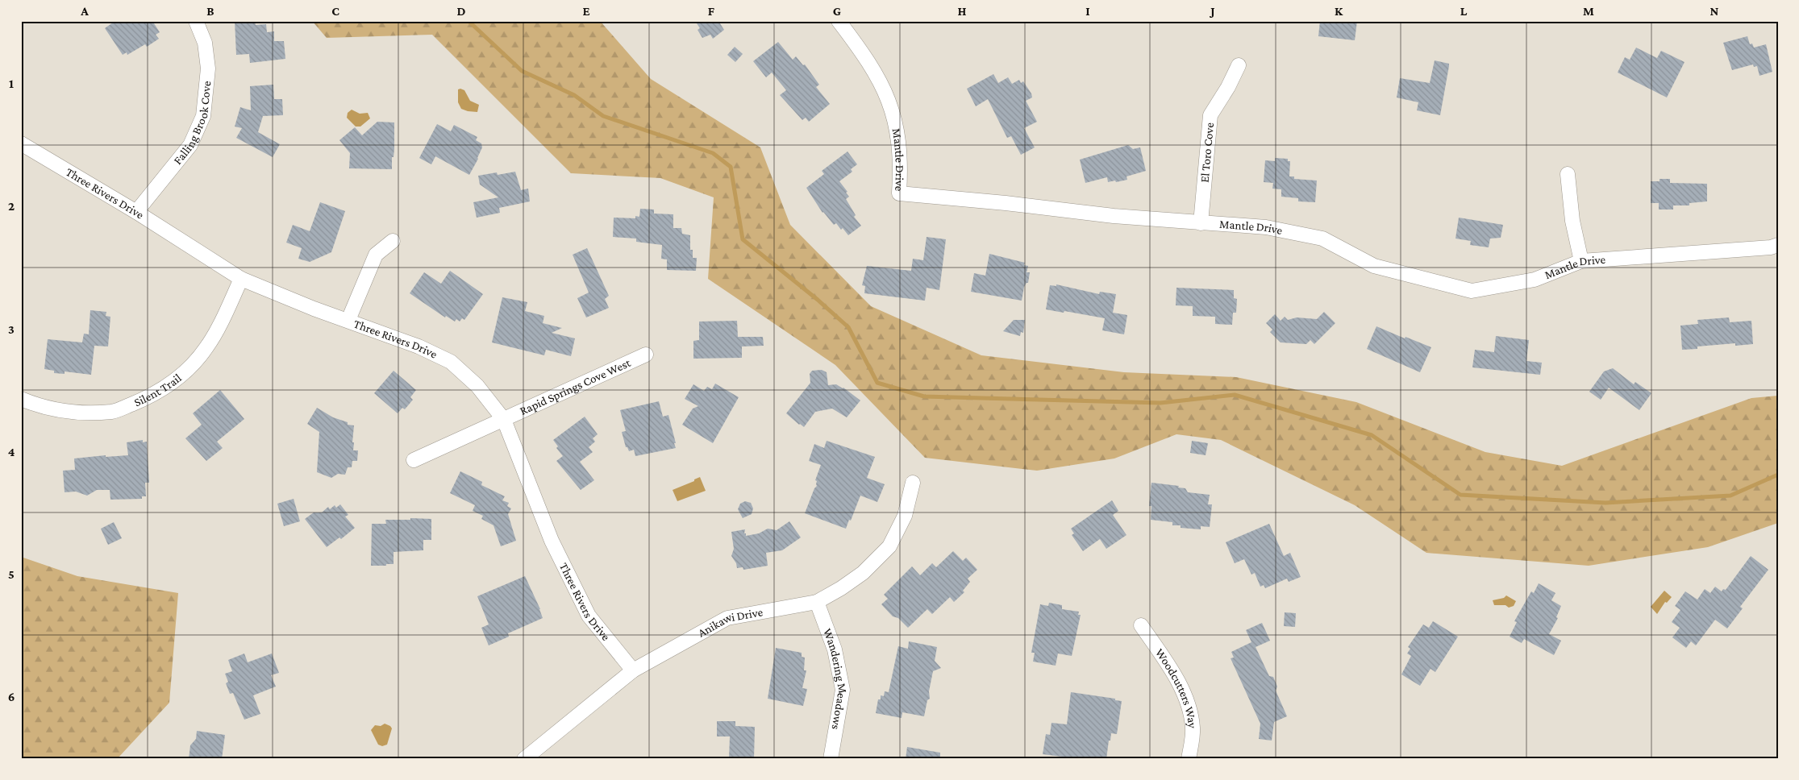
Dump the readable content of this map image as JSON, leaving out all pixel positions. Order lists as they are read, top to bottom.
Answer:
{
  "streets": {
    "street": [
      "Falling Brook Cove",
      "El Toro Cove",
      "Mantle Drive",
      "Three Rivers Drive",
      "Rapid Springs Cove West",
      "Silent Trail",
      "Anikawi Drive",
      "Wandering Meadows",
      "Woodcutters Way"
    ]
  },
  "crossings": [
    ["Falling Brook Cove", "Three Rivers Drive"],
    ["El Toro Cove", "Mantle Drive"],
    ["Three Rivers Drive", "Rapid Springs Cove West"],
    ["Three Rivers Drive", "Silent Trail"],
    ["Three Rivers Drive", "Anikawi Drive"],
    ["Anikawi Drive", "Wandering Meadows"]
  ],
  "grid": {
    "columns": [
      "A",
      "B",
      "C",
      "D",
      "E",
      "F",
      "G",
      "H",
      "I",
      "J",
      "K",
      "L",
      "M",
      "N"
    ],
    "rows": [
      "1",
      "2",
      "3",
      "4",
      "5",
      "6"
    ]
  }
}
